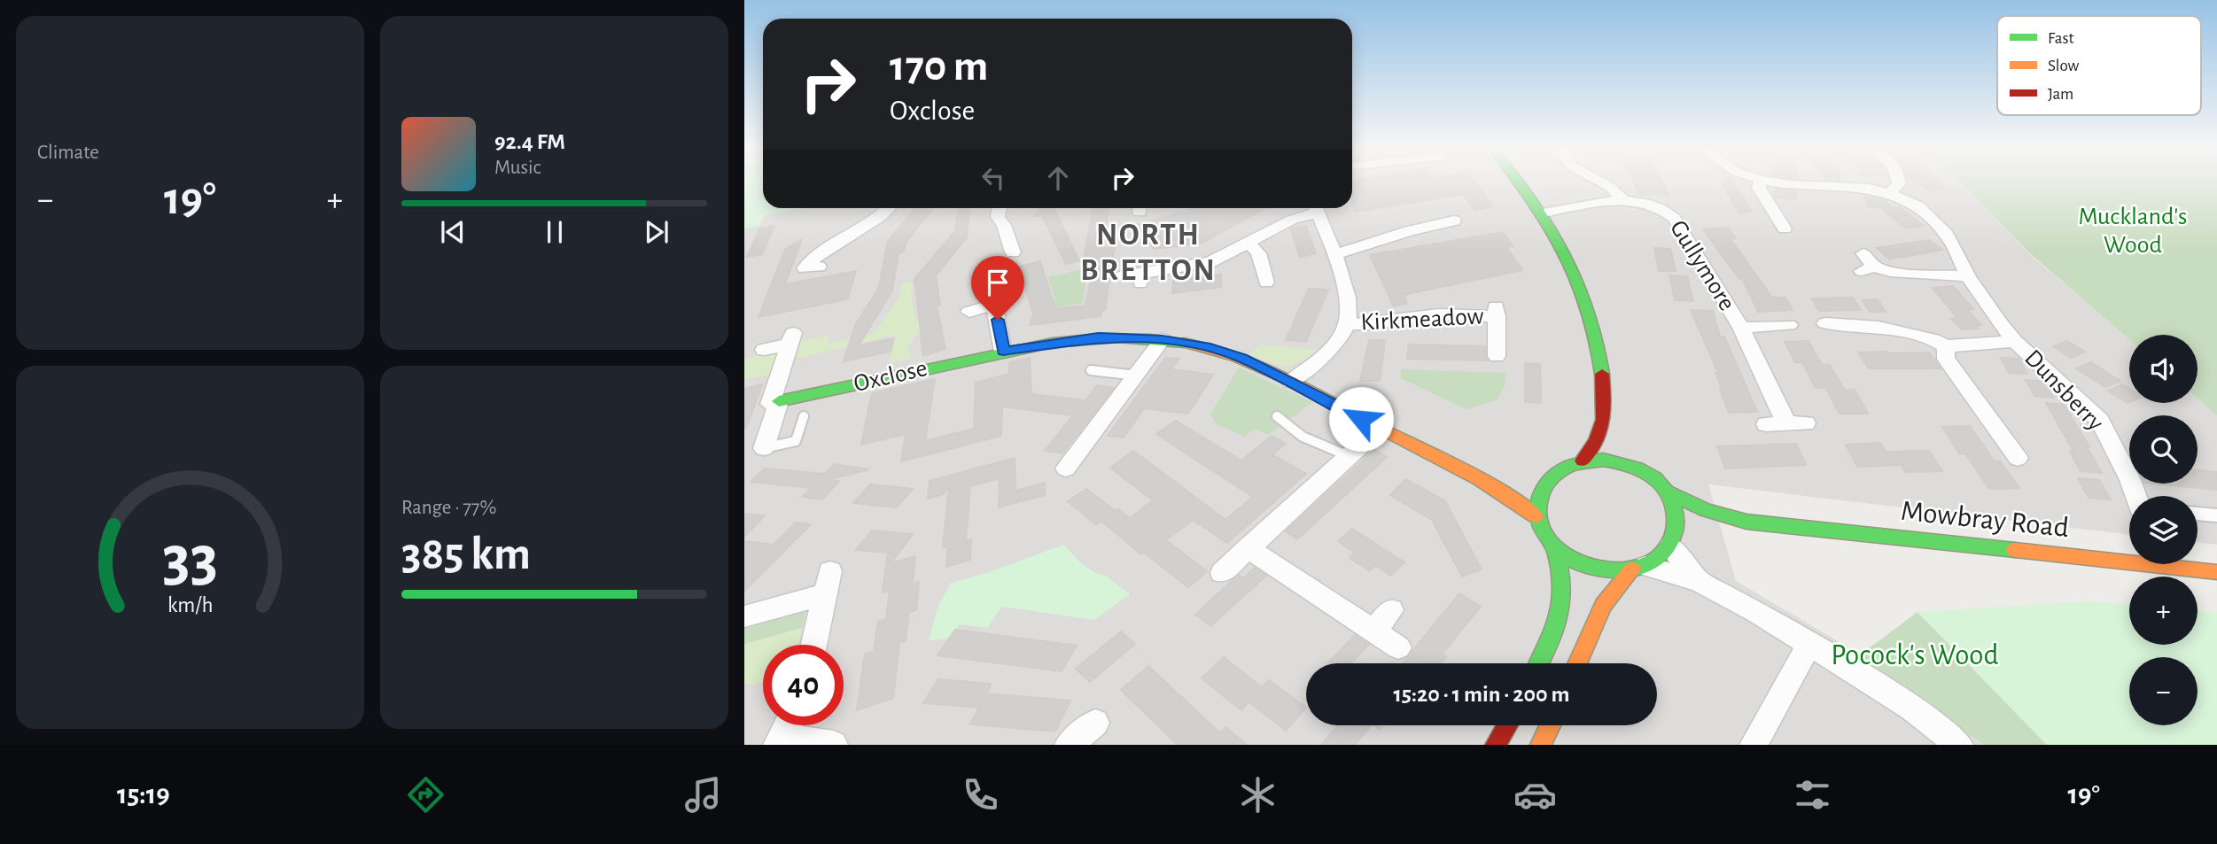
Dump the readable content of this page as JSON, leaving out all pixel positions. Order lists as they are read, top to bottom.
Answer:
{
  "streets": {
    "street": [
      "Gullymore",
      "Kirkmeadow",
      "Oxclose",
      "Dunsberry",
      "Mowbray Road"
    ]
  },
  "crossings": [
    ["Kirkmeadow", "Oxclose"],
    ["Oxclose", "Mowbray Road"]
  ],
  "districts": ["NORTH BRETTON"],
  "parks": ["Muckland's Wood", "Pocock's Wood"],
  "legend": ["Fast", "Slow", "Jam"],
  "page": {
    "tile": [
      "Climate",
      ["Range · 77%", "385 km"]
    ],
    "turn": ["170 m", "Oxclose"],
    "song": ["92.4 FM", "Music"],
    "heat": ["−", "19°", "+"],
    "map_buttons": ["+", "−"],
    "limit": "40",
    "trip": "15:20 · 1 min · 200 m",
    "tabs": ["15:19", "19°"],
    "gauge": ["33", "km/h"]
  }
}
